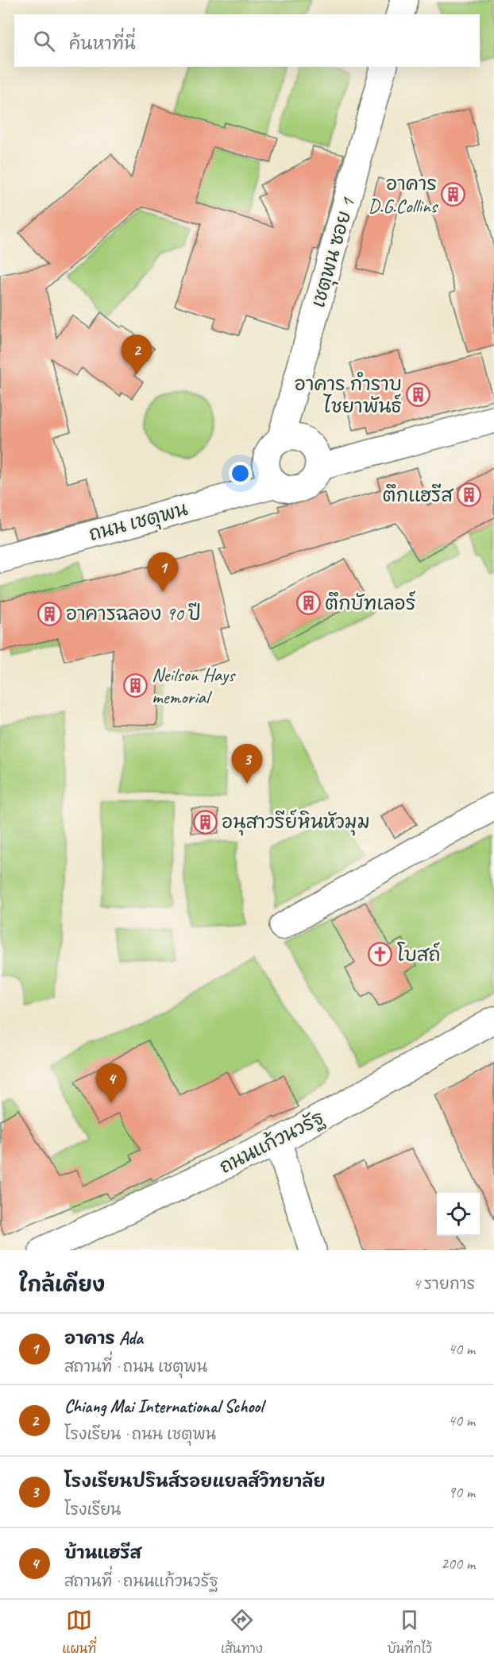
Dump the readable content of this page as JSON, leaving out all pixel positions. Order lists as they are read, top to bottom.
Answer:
{
  "streets": {
    "street": ["เชตุพน ซอย 1", "ถนน เชตุพน", "ถนนแก้วนวรัฐ"]
  },
  "crossings": [
    ["เชตุพน ซอย 1", "ถนน เชตุพน"]
  ],
  "places": {
    "building": [
      "อาคาร D.G.Collins",
      "อาคาร กำราบ ไชยาพันธ์",
      "ตึกแฮรีส",
      "ตึกบัทเลอร์",
      "อาคารฉลอง 90 ปี",
      "Neilson Hays memorial",
      "อนุสาวรีย์หินหัวมุม"
    ],
    "church": ["โบสถ์"]
  },
  "page": {
    "search": "ค้นหาที่นี่",
    "pins": [
      "2",
      "1",
      "3",
      "4"
    ],
    "heading": ["ใกล้เคียง", "4 รายการ"],
    "list": [
      {
        "mark": "1",
        "name": "อาคาร Ada",
        "note": "สถานที่ · ถนน เชตุพน",
        "value": "40 m"
      },
      {
        "mark": "2",
        "name": "Chiang Mai International School",
        "note": "โรงเรียน · ถนน เชตุพน",
        "value": "40 m"
      },
      {
        "mark": "3",
        "name": "โรงเรียนปรินส์รอยแยลส์วิทยาลัย",
        "note": "โรงเรียน",
        "value": "90 m"
      },
      {
        "mark": "4",
        "name": "บ้านแฮรีส",
        "note": "สถานที่ · ถนนแก้วนวรัฐ",
        "value": "200 m"
      }
    ],
    "nav": ["แผนที่", "เส้นทาง", "บันทึกไว้"]
  }
}
